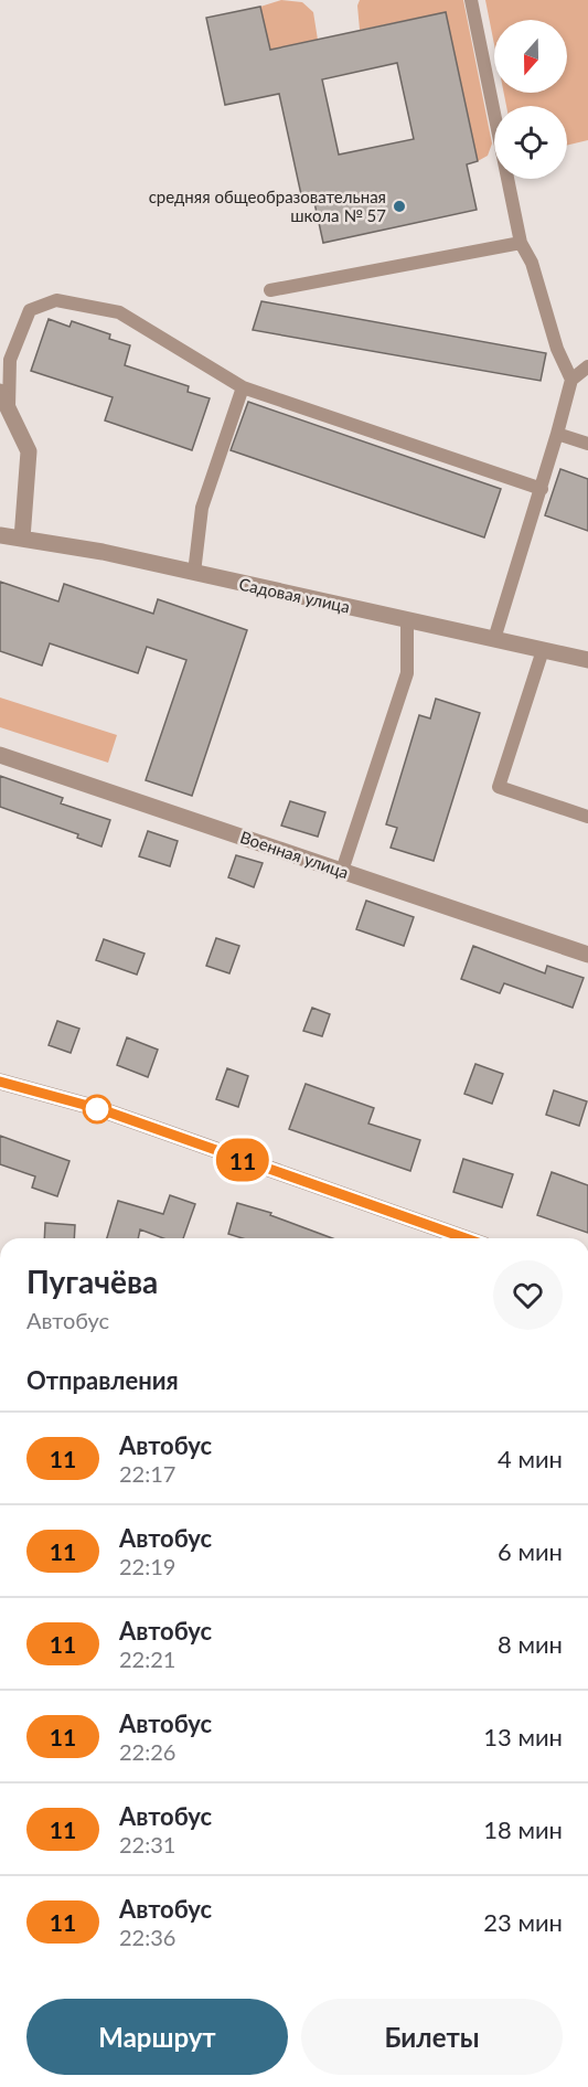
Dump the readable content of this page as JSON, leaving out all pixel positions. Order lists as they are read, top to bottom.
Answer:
{
  "streets": {
    "street": ["Садовая улица", "Военная улица"]
  },
  "places": ["средняя общеобразовательная школа № 57"],
  "lines": ["bus line 11"],
  "north": "bottom",
  "page": {
    "on_map": "11",
    "heading": [
      ["Пугачёва", "Автобус"],
      "Отправления"
    ],
    "list": [
      {
        "mark": "11",
        "name": "Автобус",
        "note": "22:17",
        "value": "4 мин"
      },
      {
        "mark": "11",
        "name": "Автобус",
        "note": "22:19",
        "value": "6 мин"
      },
      {
        "mark": "11",
        "name": "Автобус",
        "note": "22:21",
        "value": "8 мин"
      },
      {
        "mark": "11",
        "name": "Автобус",
        "note": "22:26",
        "value": "13 мин"
      },
      {
        "mark": "11",
        "name": "Автобус",
        "note": "22:31",
        "value": "18 мин"
      },
      {
        "mark": "11",
        "name": "Автобус",
        "note": "22:36",
        "value": "23 мин"
      }
    ],
    "buttons": ["Маршрут", "Билеты"]
  }
}
